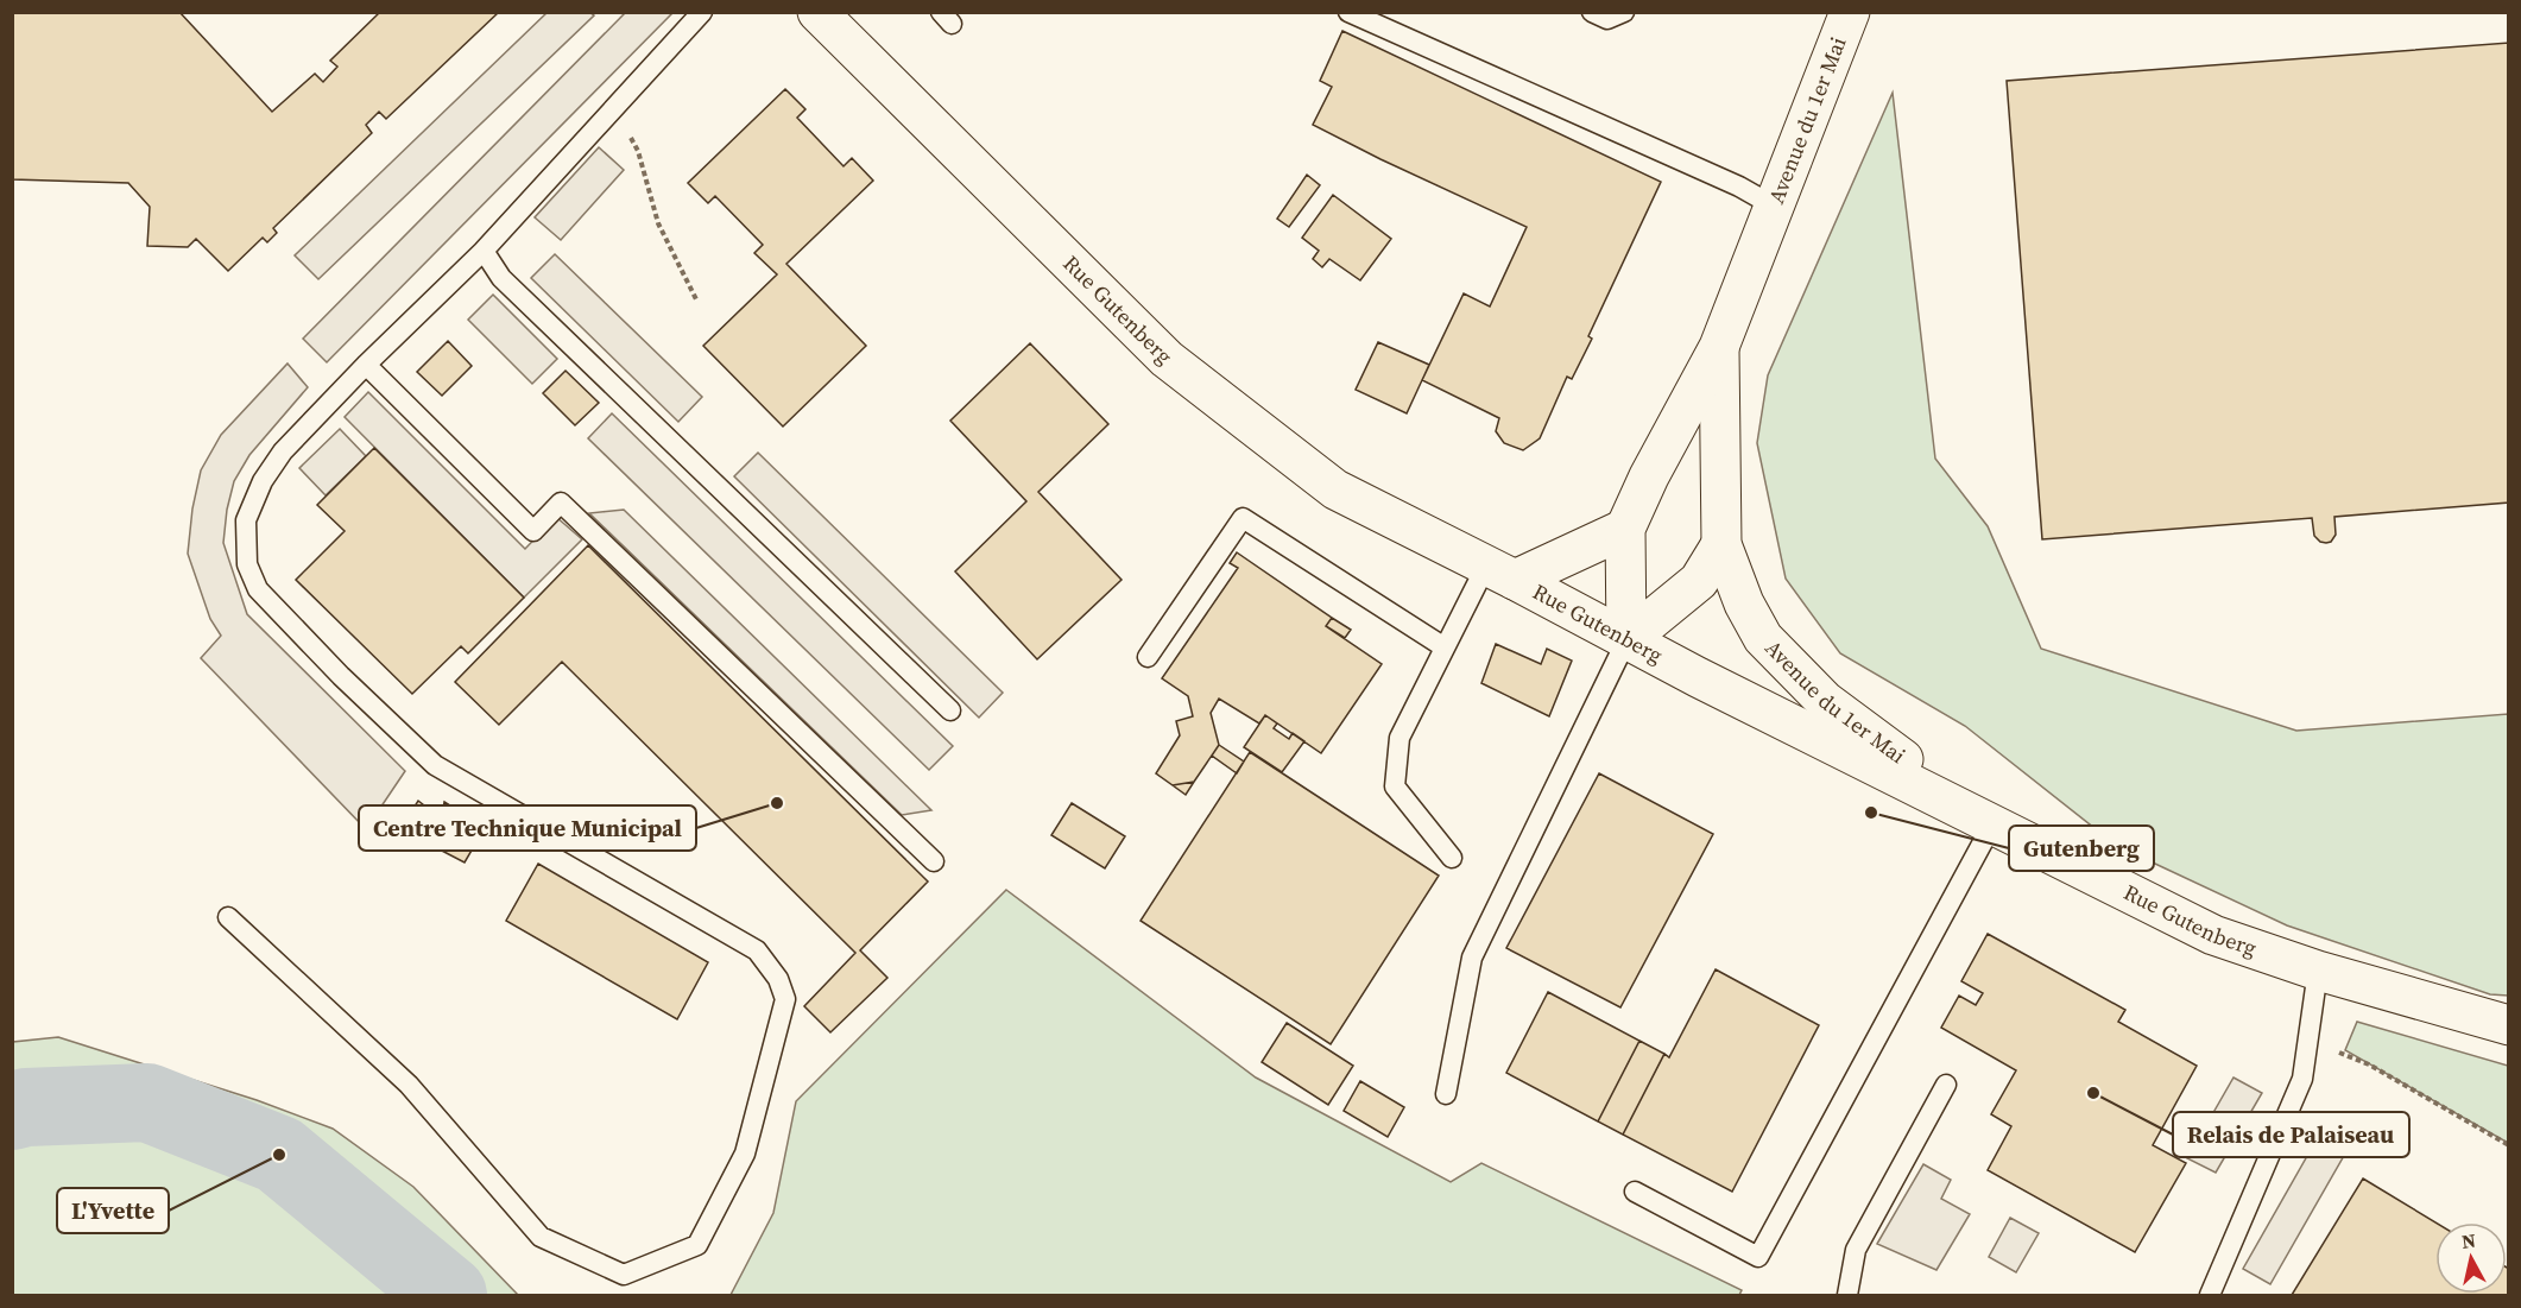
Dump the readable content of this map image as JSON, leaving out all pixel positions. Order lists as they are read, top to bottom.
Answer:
{
  "streets": {
    "street": ["Avenue du 1er Mai", "Rue Gutenberg"]
  },
  "crossings": [
    ["Avenue du 1er Mai", "Rue Gutenberg"]
  ],
  "places": [
    "Centre Technique Municipal",
    "Gutenberg",
    "Relais de Palaiseau",
    "L'Yvette"
  ],
  "north": "top"
}
